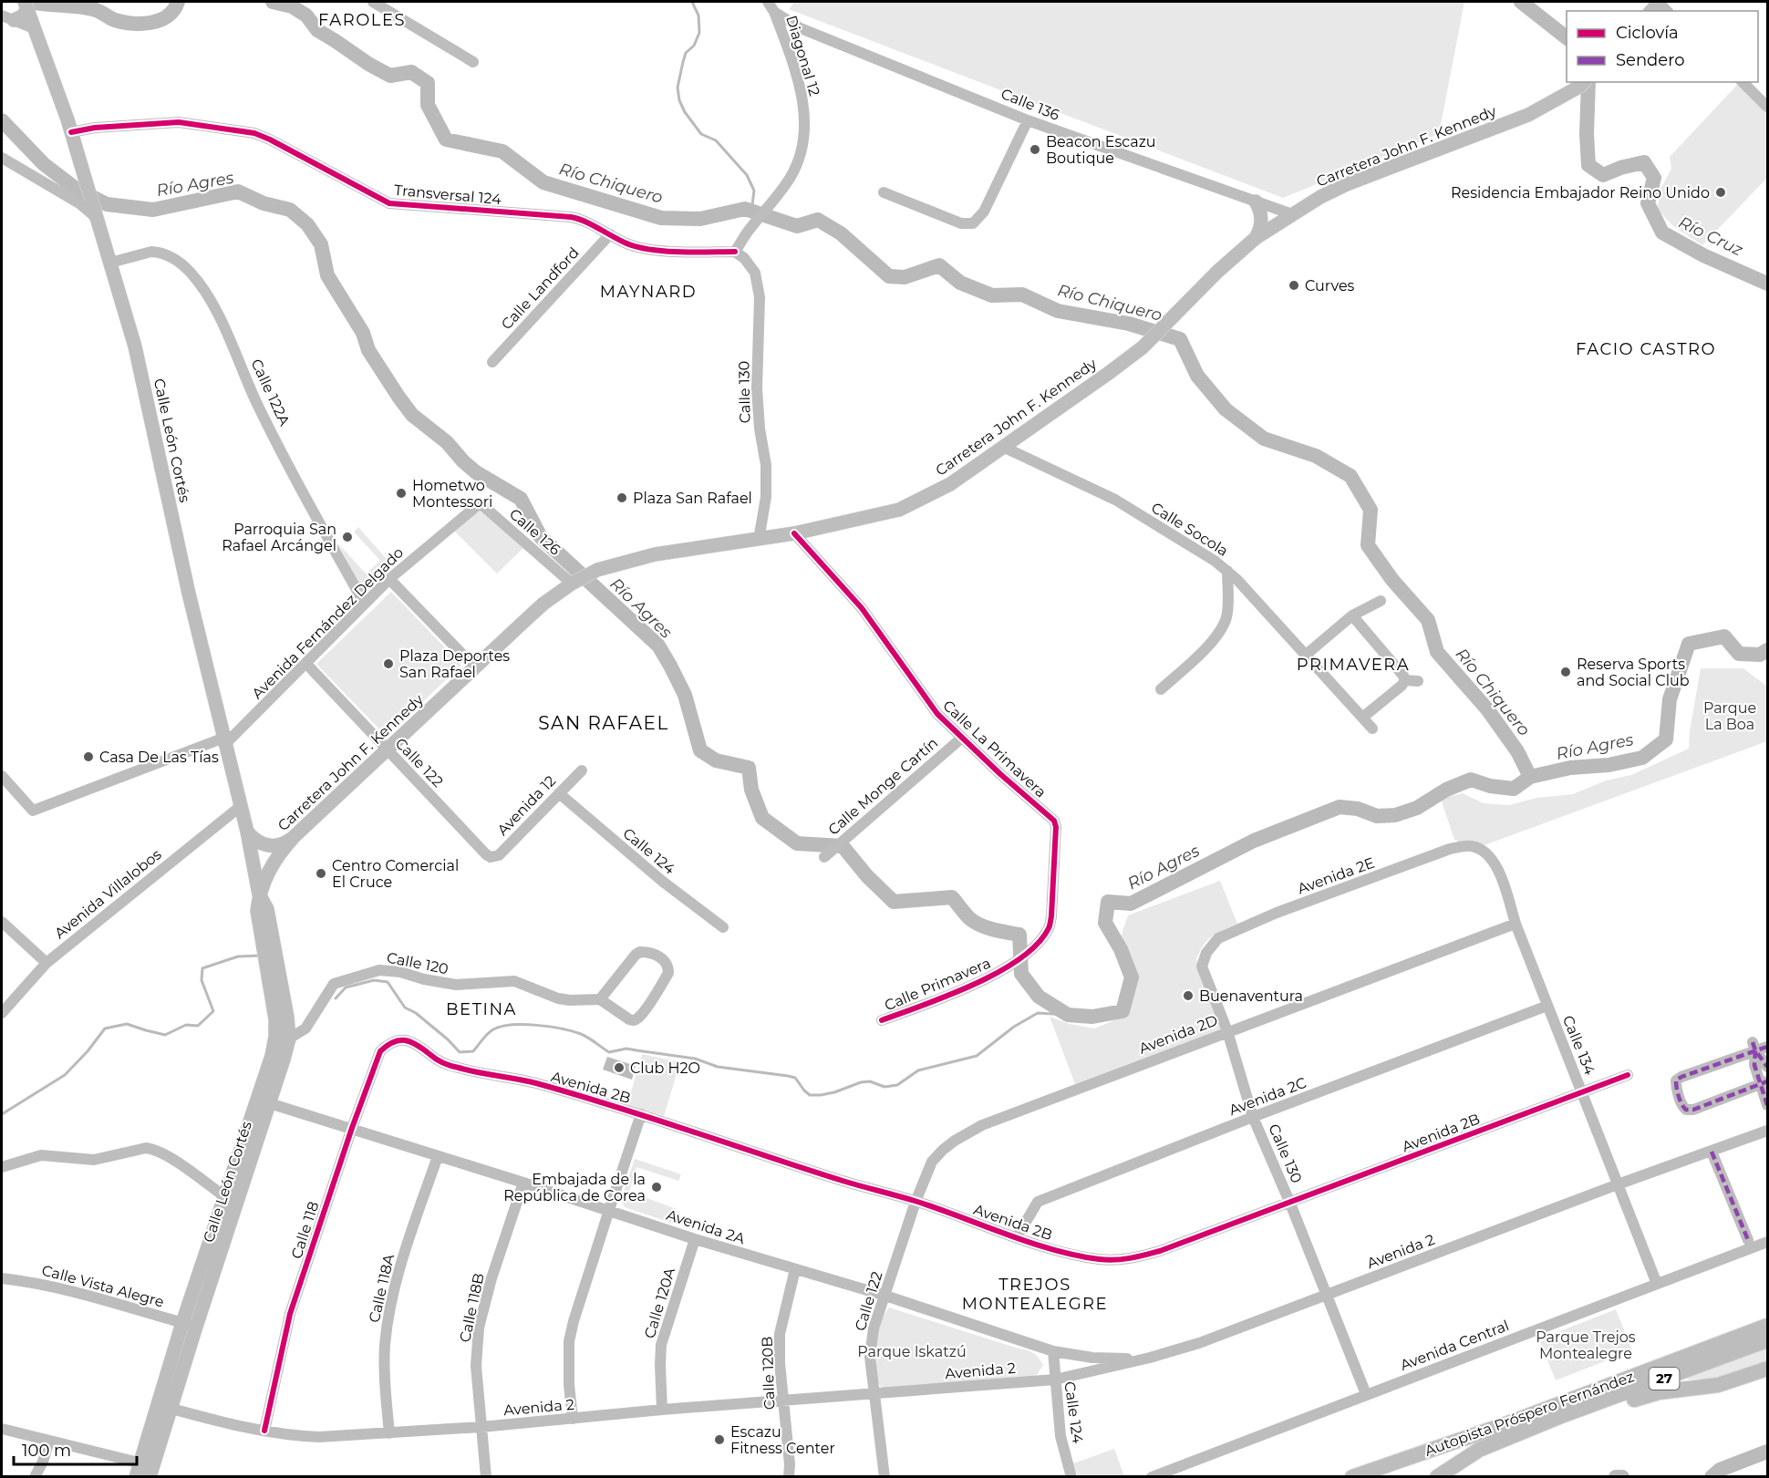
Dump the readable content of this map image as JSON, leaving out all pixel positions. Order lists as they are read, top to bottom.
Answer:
{
  "streets": {
    "highway": ["27", "Autopista Próspero Fernández"],
    "main road": ["Carretera John F. Kennedy", "Calle León Cortés"],
    "street": [
      "Diagonal 12",
      "Calle 136",
      "Transversal 124",
      "Calle Landford",
      "Calle 122A",
      "Calle 130",
      "Calle Socola",
      "Calle 126",
      "Avenida Fernández Delgado",
      "Calle La Primavera",
      "Calle 122",
      "Calle Monge Cartín",
      "Avenida 12",
      "Calle 124",
      "Avenida 2E",
      "Avenida Villalobos",
      "Calle 120",
      "Calle Primavera",
      "Avenida 2D",
      "Calle 134",
      "Avenida 2B",
      "Avenida 2C",
      "Avenida 2A",
      "Calle 118",
      "Avenida 2",
      "Calle Vista Alegre",
      "Calle 118A",
      "Calle 120A",
      "Calle 118B",
      "Avenida Central",
      "Calle 120B"
    ]
  },
  "crossings": [
    ["Diagonal 12", "Calle 136"],
    ["Diagonal 12", "Transversal 124"],
    ["Diagonal 12", "Calle 130"],
    ["Calle 136", "Carretera John F. Kennedy"],
    ["Carretera John F. Kennedy", "Calle 130"],
    ["Carretera John F. Kennedy", "Calle León Cortés"],
    ["Carretera John F. Kennedy", "Calle Socola"],
    ["Carretera John F. Kennedy", "Calle 126"],
    ["Carretera John F. Kennedy", "Calle La Primavera"],
    ["Carretera John F. Kennedy", "Calle 122"],
    ["Transversal 124", "Calle Landford"],
    ["Transversal 124", "Calle 130"],
    ["Transversal 124", "Calle León Cortés"],
    ["Calle 122A", "Calle León Cortés"],
    ["Calle 122A", "Avenida Fernández Delgado"],
    ["Calle 130", "Avenida 2E"],
    ["Calle 130", "Avenida 2D"],
    ["Calle 130", "Avenida 2B"],
    ["Calle 130", "Avenida 2C"],
    ["Calle 130", "Avenida 2"],
    ["Calle 130", "Avenida Central"],
    ["Calle León Cortés", "Avenida Fernández Delgado"],
    ["Calle León Cortés", "Avenida Villalobos"],
    ["Calle León Cortés", "Calle 120"],
    ["Calle León Cortés", "Avenida 2A"],
    ["Calle León Cortés", "Avenida 2"],
    ["Calle León Cortés", "Calle Vista Alegre"],
    ["Calle 126", "Avenida Fernández Delgado"],
    ["Avenida Fernández Delgado", "Calle 122"],
    ["Calle La Primavera", "Calle Monge Cartín"],
    ["Calle La Primavera", "Calle Primavera"],
    ["Calle 122", "Avenida 12"],
    ["Calle 122", "Avenida 2D"],
    ["Calle 122", "Avenida 2B"],
    ["Calle 122", "Avenida 2A"],
    ["Calle 122", "Avenida 2"],
    ["Avenida 12", "Calle 124"],
    ["Calle 124", "Avenida 2A"],
    ["Calle 124", "Avenida 2"],
    ["Avenida 2E", "Calle 134"],
    ["Avenida 2D", "Calle 134"],
    ["Avenida 2D", "Avenida 2B"],
    ["Calle 134", "Avenida 2B"],
    ["Calle 134", "Avenida 2C"],
    ["Calle 134", "Avenida 2"],
    ["Calle 134", "Avenida Central"],
    ["Avenida 2B", "Avenida 2C"],
    ["Avenida 2B", "Calle 118"],
    ["Avenida 2A", "Calle 118"],
    ["Avenida 2A", "Avenida 2"],
    ["Avenida 2A", "Calle 118A"],
    ["Avenida 2A", "Calle 120A"],
    ["Avenida 2A", "Calle 118B"],
    ["Avenida 2A", "Calle 120B"],
    ["Calle 118", "Avenida 2"],
    ["Avenida 2", "Calle 118A"],
    ["Avenida 2", "Calle 120A"],
    ["Avenida 2", "Calle 118B"],
    ["Avenida 2", "Calle 120B"]
  ],
  "districts": [
    "FAROLES",
    "MAYNARD",
    "FACIO CASTRO",
    "PRIMAVERA",
    "SAN RAFAEL",
    "BETINA",
    "TREJOS MONTEALEGRE"
  ],
  "water": ["Río Chiquero", "Río Agres", "Río Cruz"],
  "parks": ["Parque La Boa", "Parque Trejos Montealegre", "Parque Iskatzú"],
  "places": [
    "Beacon Escazu Boutique",
    "Residencia Embajador Reino Unido",
    "Curves",
    "Hometwo Montessori",
    "Plaza San Rafael",
    "Parroquia San Rafael Arcángel",
    "Plaza Deportes San Rafael",
    "Reserva Sports and Social Club",
    "Casa De Las Tías",
    "Centro Comercial El Cruce",
    "Buenaventura",
    "Club H2O",
    "Embajada de la República de Corea",
    "Escazu Fitness Center"
  ],
  "legend": ["Ciclovía", "Sendero"],
  "scale_bar": "100 m"
}
